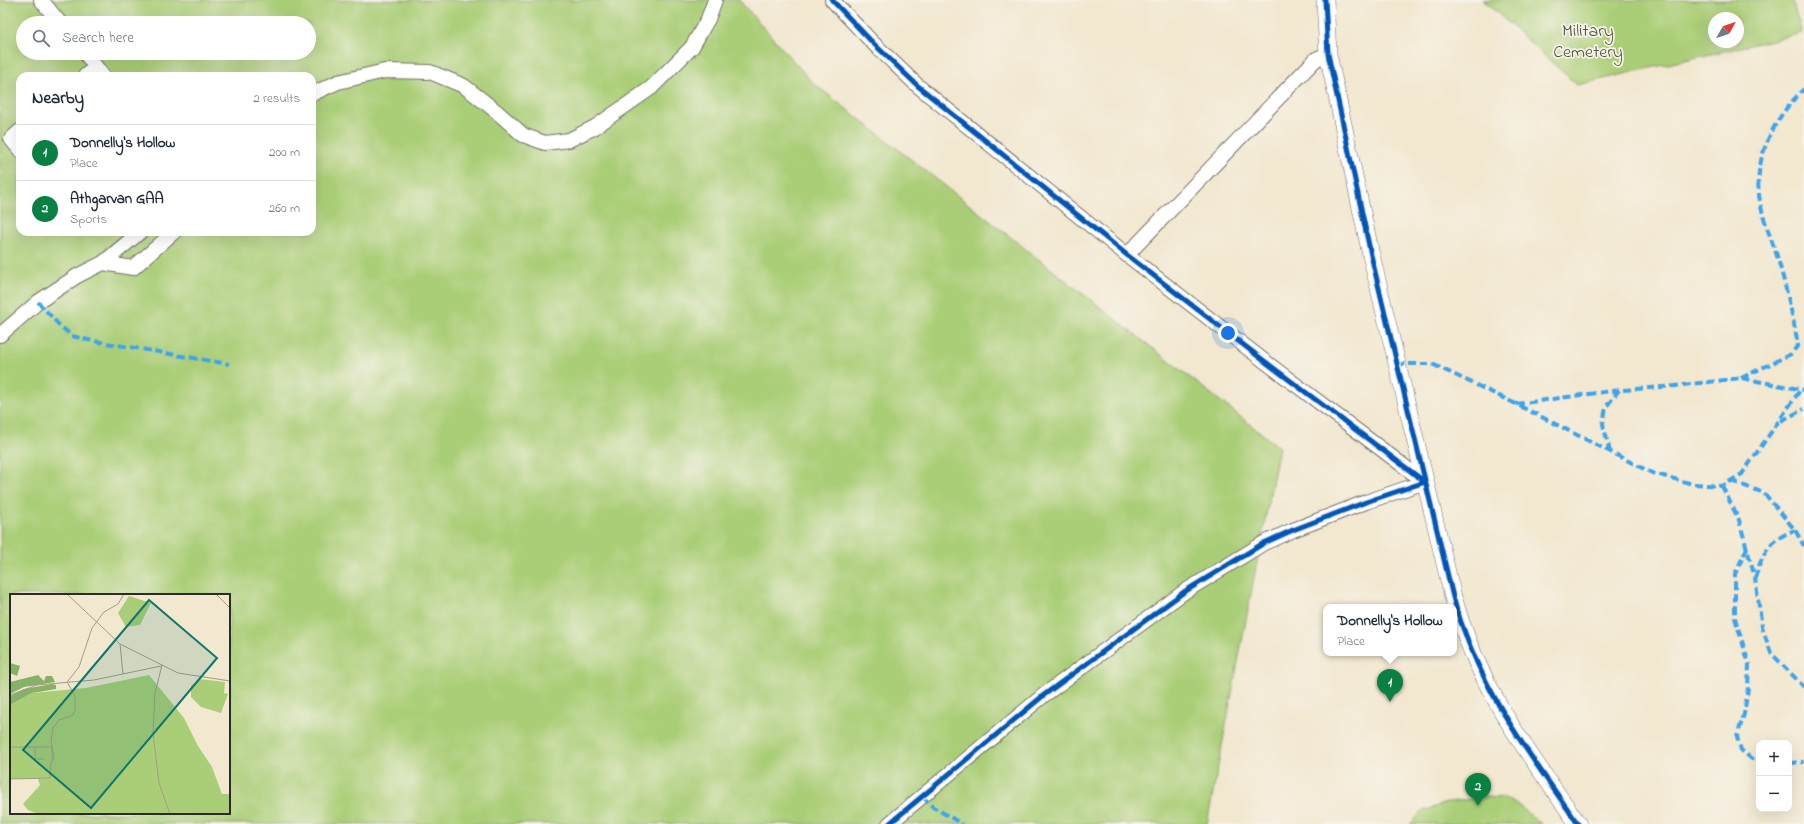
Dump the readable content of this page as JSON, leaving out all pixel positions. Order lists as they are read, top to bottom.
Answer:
{
  "parks": ["Military Cemetery"],
  "north": "top right",
  "page": {
    "search": "Search here",
    "heading": ["Nearby", "2 results"],
    "list": [
      {
        "mark": "1",
        "name": "Donnelly's Hollow",
        "note": "Place",
        "value": "200 m"
      },
      {
        "mark": "2",
        "name": "Athgarvan GAA",
        "note": "Sports",
        "value": "260 m"
      }
    ],
    "popup": ["Donnelly's Hollow", "Place"],
    "pins": ["1", "2"],
    "map_buttons": ["+", "−"]
  }
}
